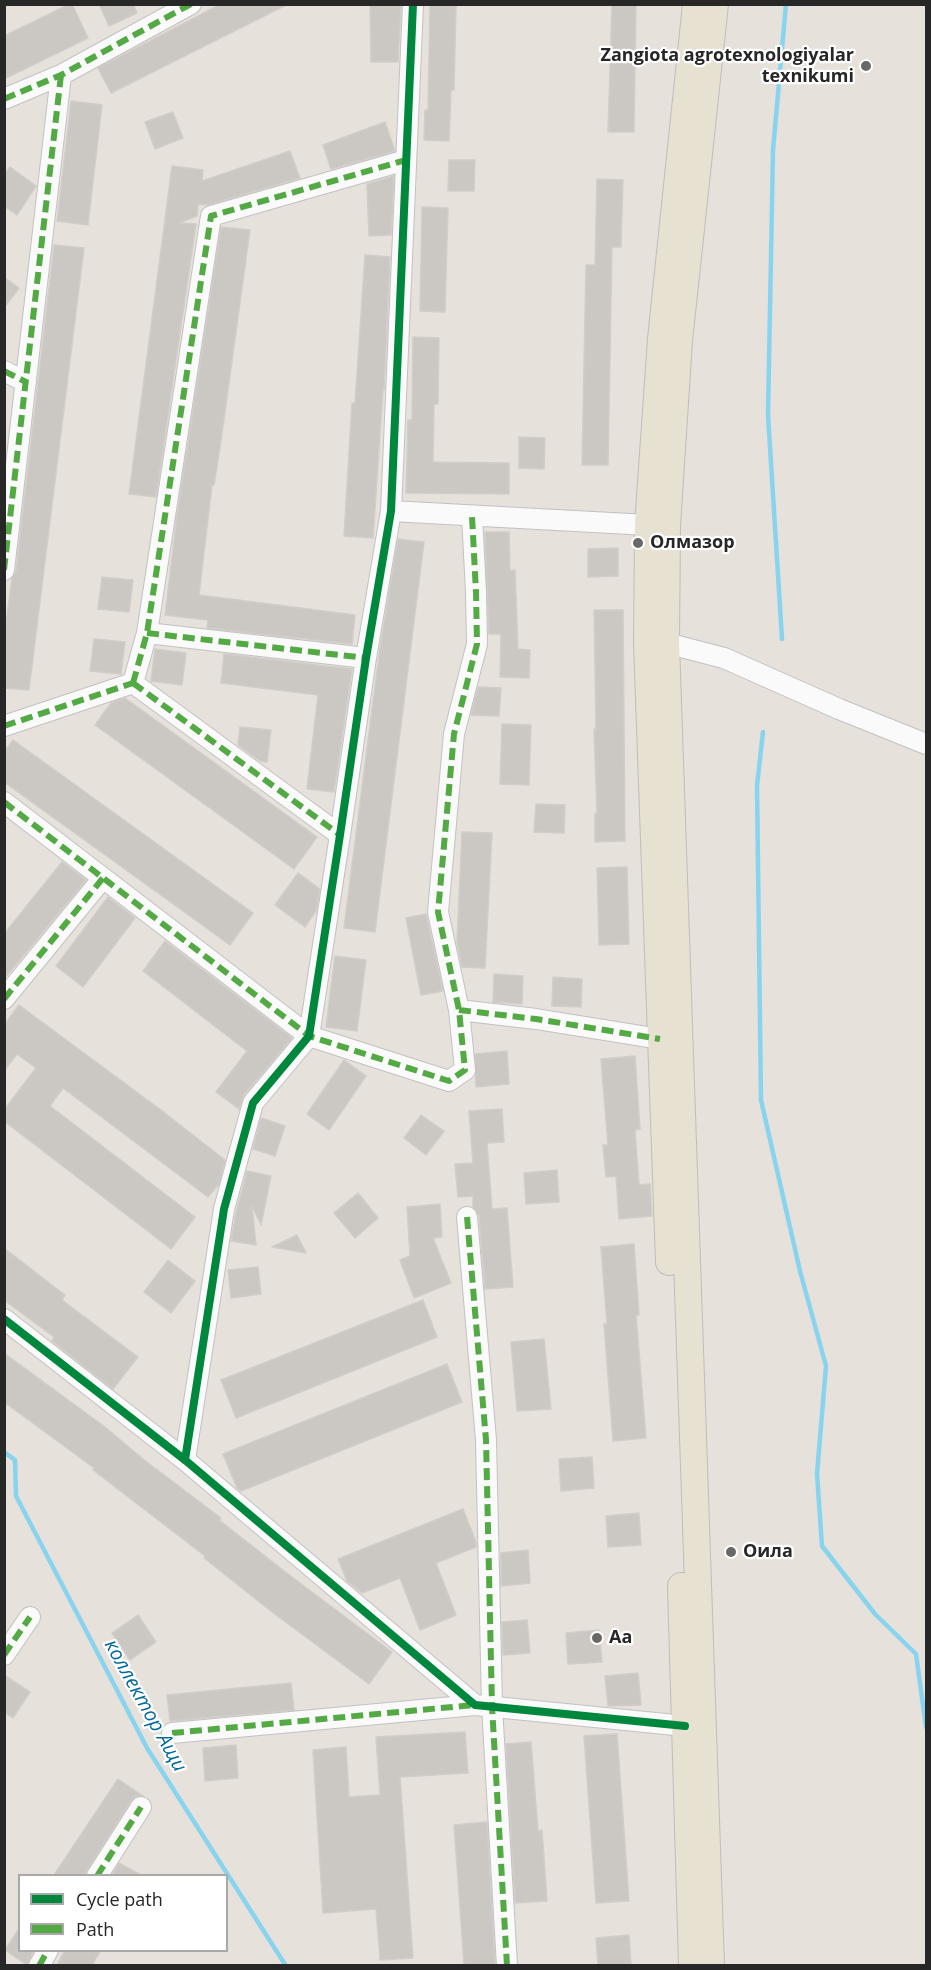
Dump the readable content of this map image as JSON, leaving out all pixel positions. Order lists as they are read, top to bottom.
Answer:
{
  "water": ["коллектор Ащи"],
  "places": [
    "Zangiota agrotexnologiyalar texnikumi",
    "Олмазор",
    "Оила",
    "Аа"
  ],
  "legend": ["Cycle path", "Path"]
}
